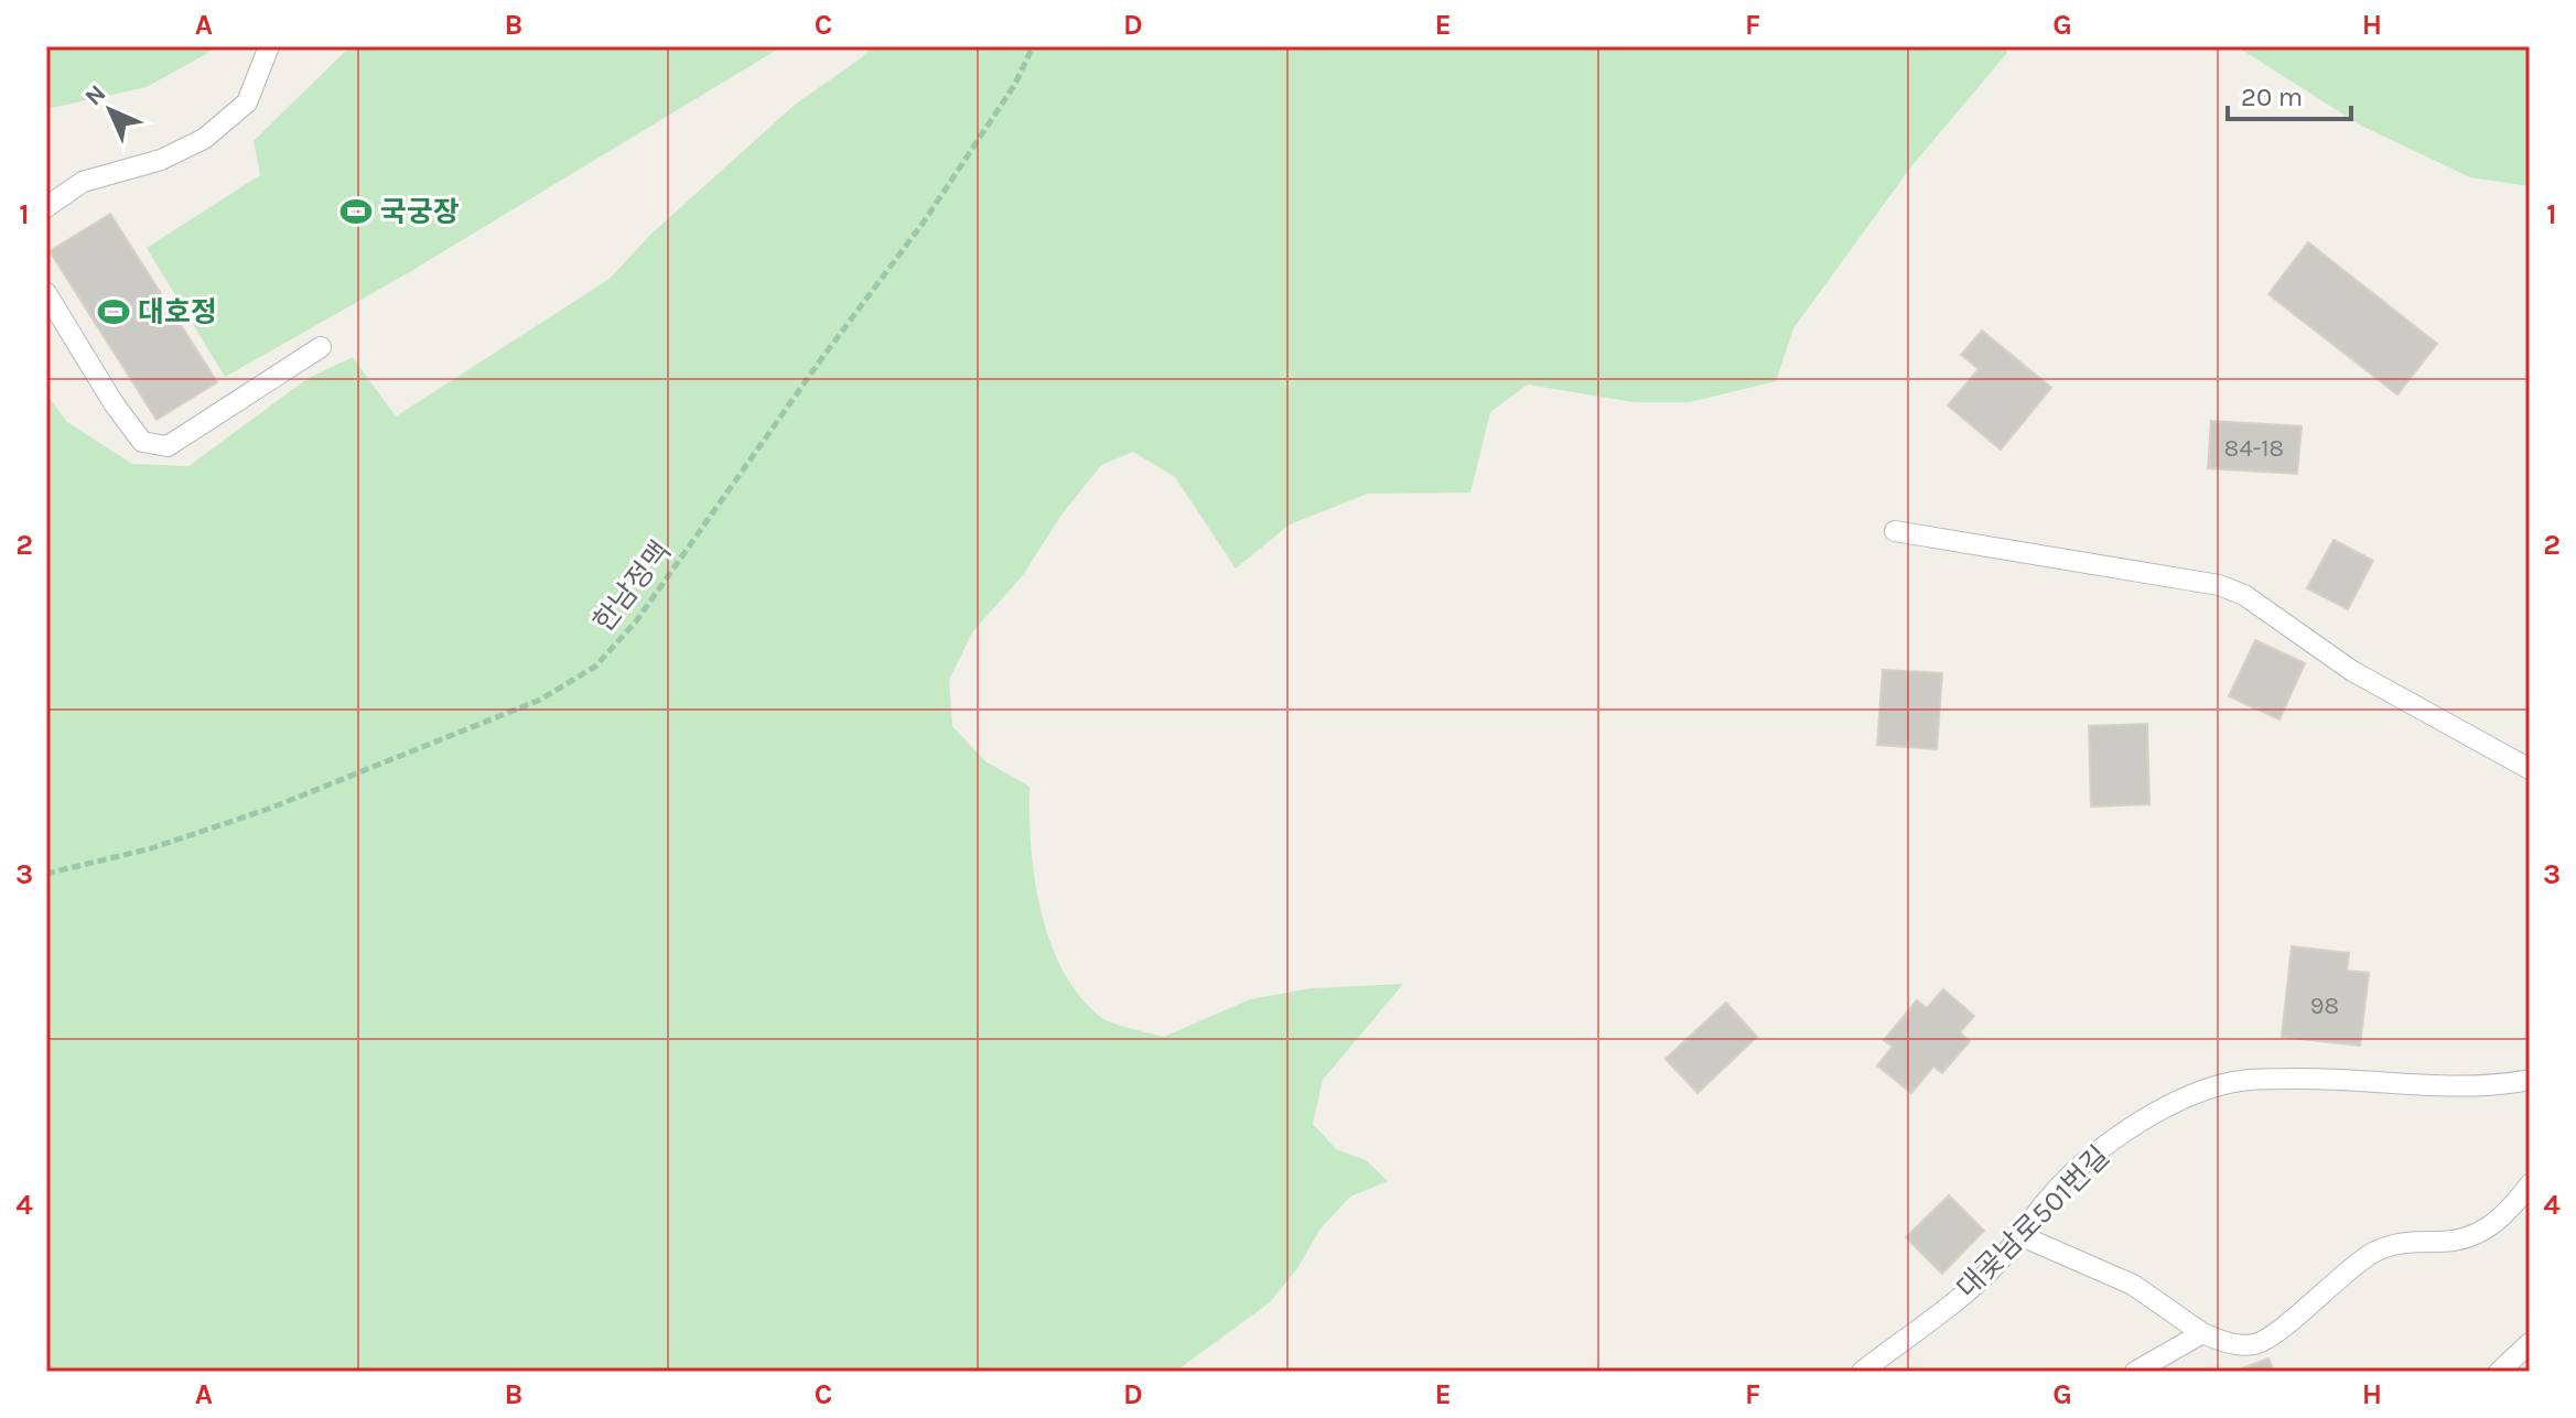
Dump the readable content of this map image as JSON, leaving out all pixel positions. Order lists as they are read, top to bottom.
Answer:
{
  "streets": {
    "lane": ["대곶남로501번길"],
    "path": ["한남정맥"]
  },
  "places": {
    "sports": ["국궁장", "대호정"]
  },
  "house_numbers": ["84-18", "98"],
  "scale_bar": "20 m",
  "north": "top left",
  "grid": {
    "columns": [
      "A",
      "B",
      "C",
      "D",
      "E",
      "F",
      "G",
      "H"
    ],
    "rows": [
      "1",
      "2",
      "3",
      "4"
    ]
  }
}
